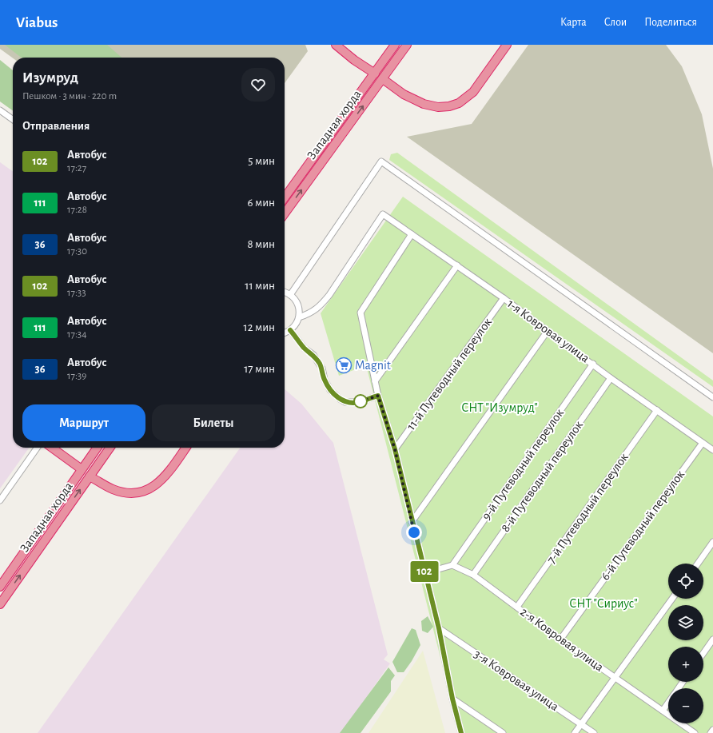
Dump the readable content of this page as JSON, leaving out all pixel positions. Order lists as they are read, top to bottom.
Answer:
{
  "streets": {
    "highway": ["Западная хорда"],
    "street": [
      "1-я Ковровая улица",
      "11-й Путеводный переулок",
      "9-й Путеводный переулок",
      "8-й Путеводный переулок",
      "7-й Путеводный переулок",
      "6-й Путеводный переулок",
      "2-я Ковровая улица",
      "3-я Ковровая улица"
    ]
  },
  "crossings": [
    ["1-я Ковровая улица", "11-й Путеводный переулок"],
    ["1-я Ковровая улица", "9-й Путеводный переулок"],
    ["1-я Ковровая улица", "8-й Путеводный переулок"],
    ["1-я Ковровая улица", "7-й Путеводный переулок"],
    ["1-я Ковровая улица", "6-й Путеводный переулок"],
    ["9-й Путеводный переулок", "2-я Ковровая улица"],
    ["8-й Путеводный переулок", "2-я Ковровая улица"],
    ["7-й Путеводный переулок", "2-я Ковровая улица"],
    ["6-й Путеводный переулок", "2-я Ковровая улица"]
  ],
  "parks": ["СНТ \"Изумруд\"", "СНТ \"Сириус\""],
  "places": {
    "supermarket": ["Magnit"]
  },
  "lines": ["bus line 102"],
  "page": {
    "header": "Viabus",
    "nav": ["Карта", "Слои", "Поделиться"],
    "on_map": "102",
    "heading": [
      ["Изумруд", "Пешком · 3 мин · 220 m"],
      "Отправления"
    ],
    "list": [
      {
        "mark": "102",
        "name": "Автобус",
        "note": "17:27",
        "value": "5 мин"
      },
      {
        "mark": "111",
        "name": "Автобус",
        "note": "17:28",
        "value": "6 мин"
      },
      {
        "mark": "36",
        "name": "Автобус",
        "note": "17:30",
        "value": "8 мин"
      },
      {
        "mark": "102",
        "name": "Автобус",
        "note": "17:33",
        "value": "11 мин"
      },
      {
        "mark": "111",
        "name": "Автобус",
        "note": "17:34",
        "value": "12 мин"
      },
      {
        "mark": "36",
        "name": "Автобус",
        "note": "17:39",
        "value": "17 мин"
      }
    ],
    "buttons": ["Маршрут", "Билеты"],
    "map_buttons": ["+", "−"]
  }
}
